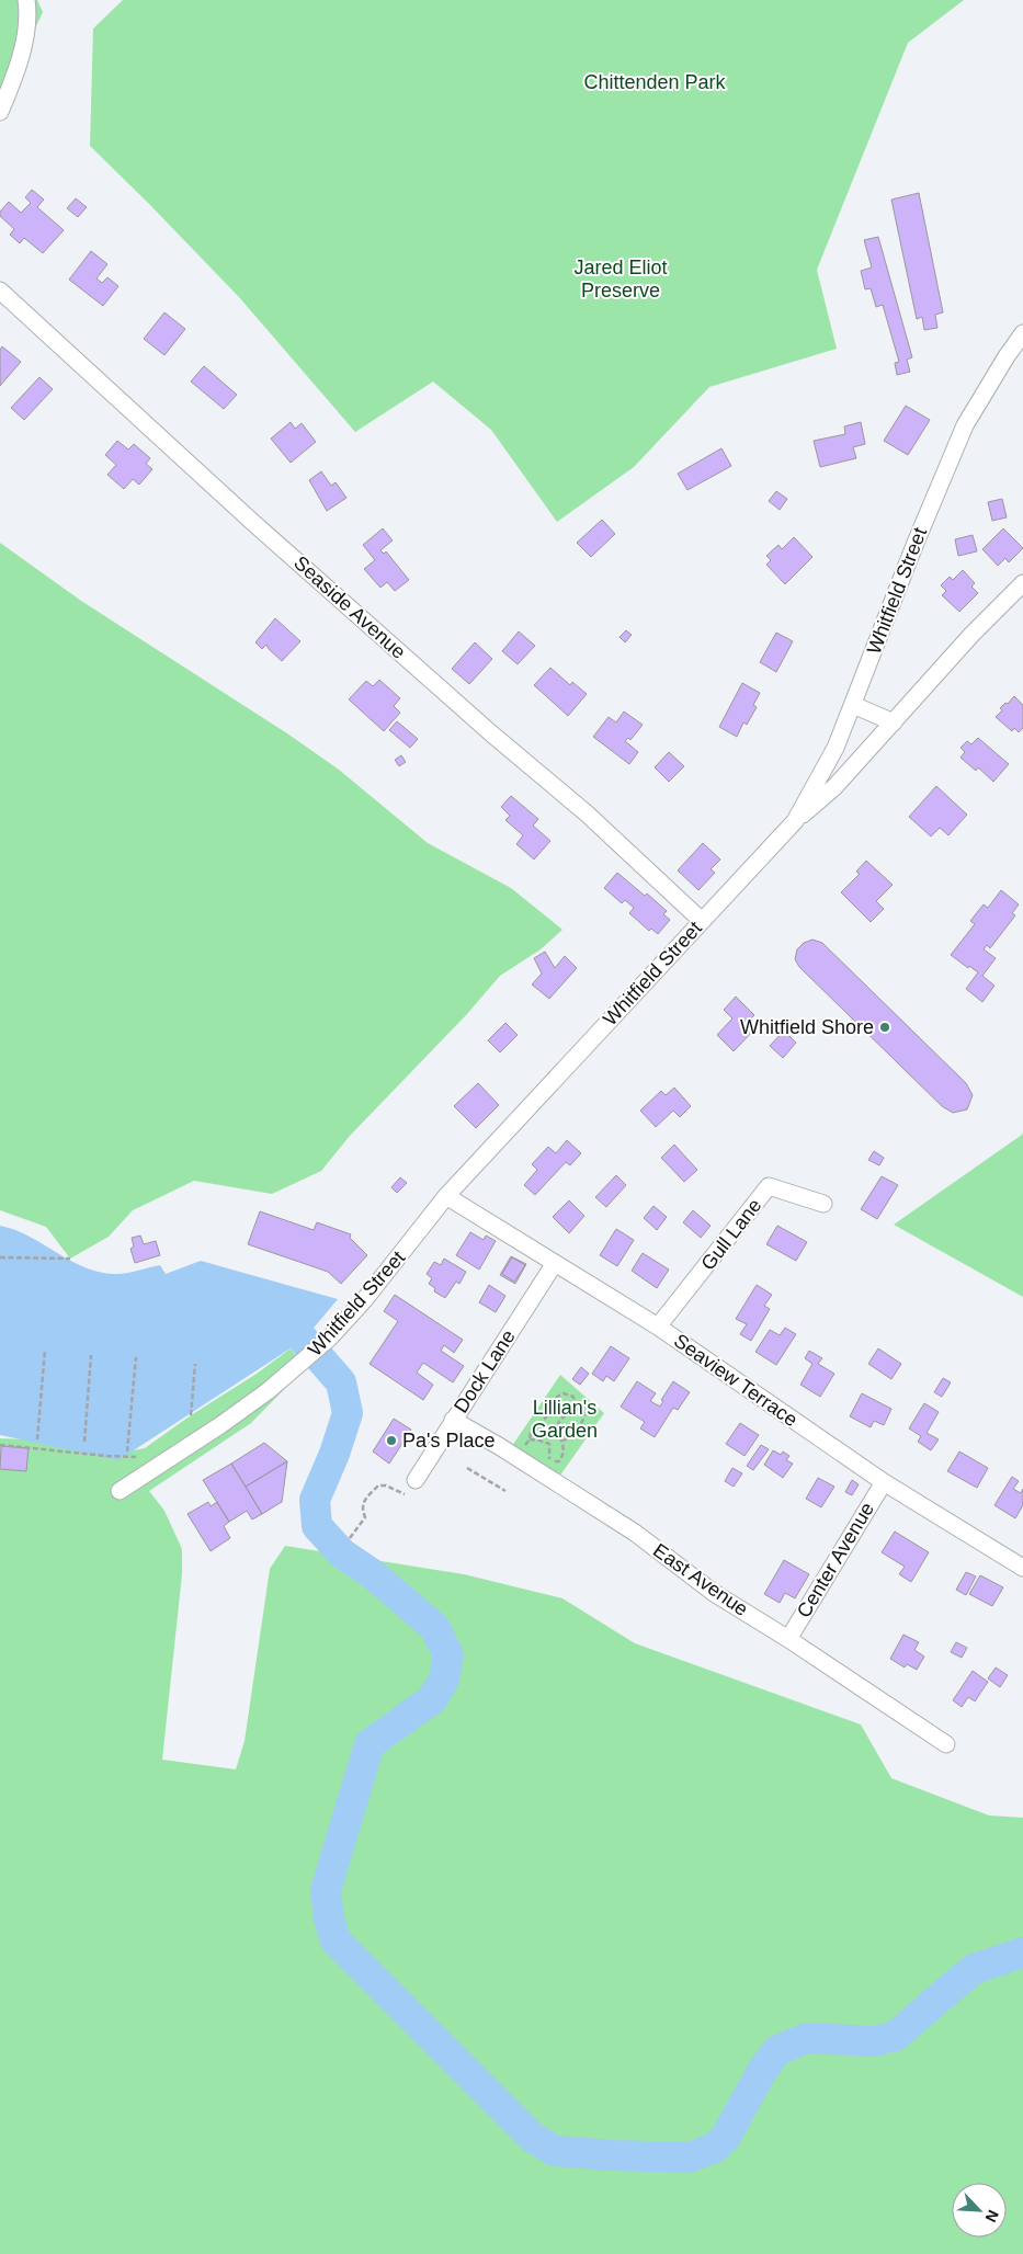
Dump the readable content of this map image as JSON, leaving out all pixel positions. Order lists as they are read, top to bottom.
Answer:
{
  "streets": {
    "street": [
      "Whitfield Street",
      "Seaside Avenue",
      "Gull Lane",
      "Dock Lane",
      "Seaview Terrace",
      "Center Avenue",
      "East Avenue"
    ]
  },
  "crossings": [
    ["Whitfield Street", "Seaside Avenue"],
    ["Whitfield Street", "Seaview Terrace"],
    ["Gull Lane", "Seaview Terrace"],
    ["Dock Lane", "Seaview Terrace"],
    ["Dock Lane", "East Avenue"],
    ["Seaview Terrace", "Center Avenue"],
    ["Center Avenue", "East Avenue"]
  ],
  "parks": ["Chittenden Park", "Jared Eliot Preserve", "Lillian's Garden"],
  "places": ["Whitfield Shore", "Pa's Place"],
  "north": "bottom right"
}
